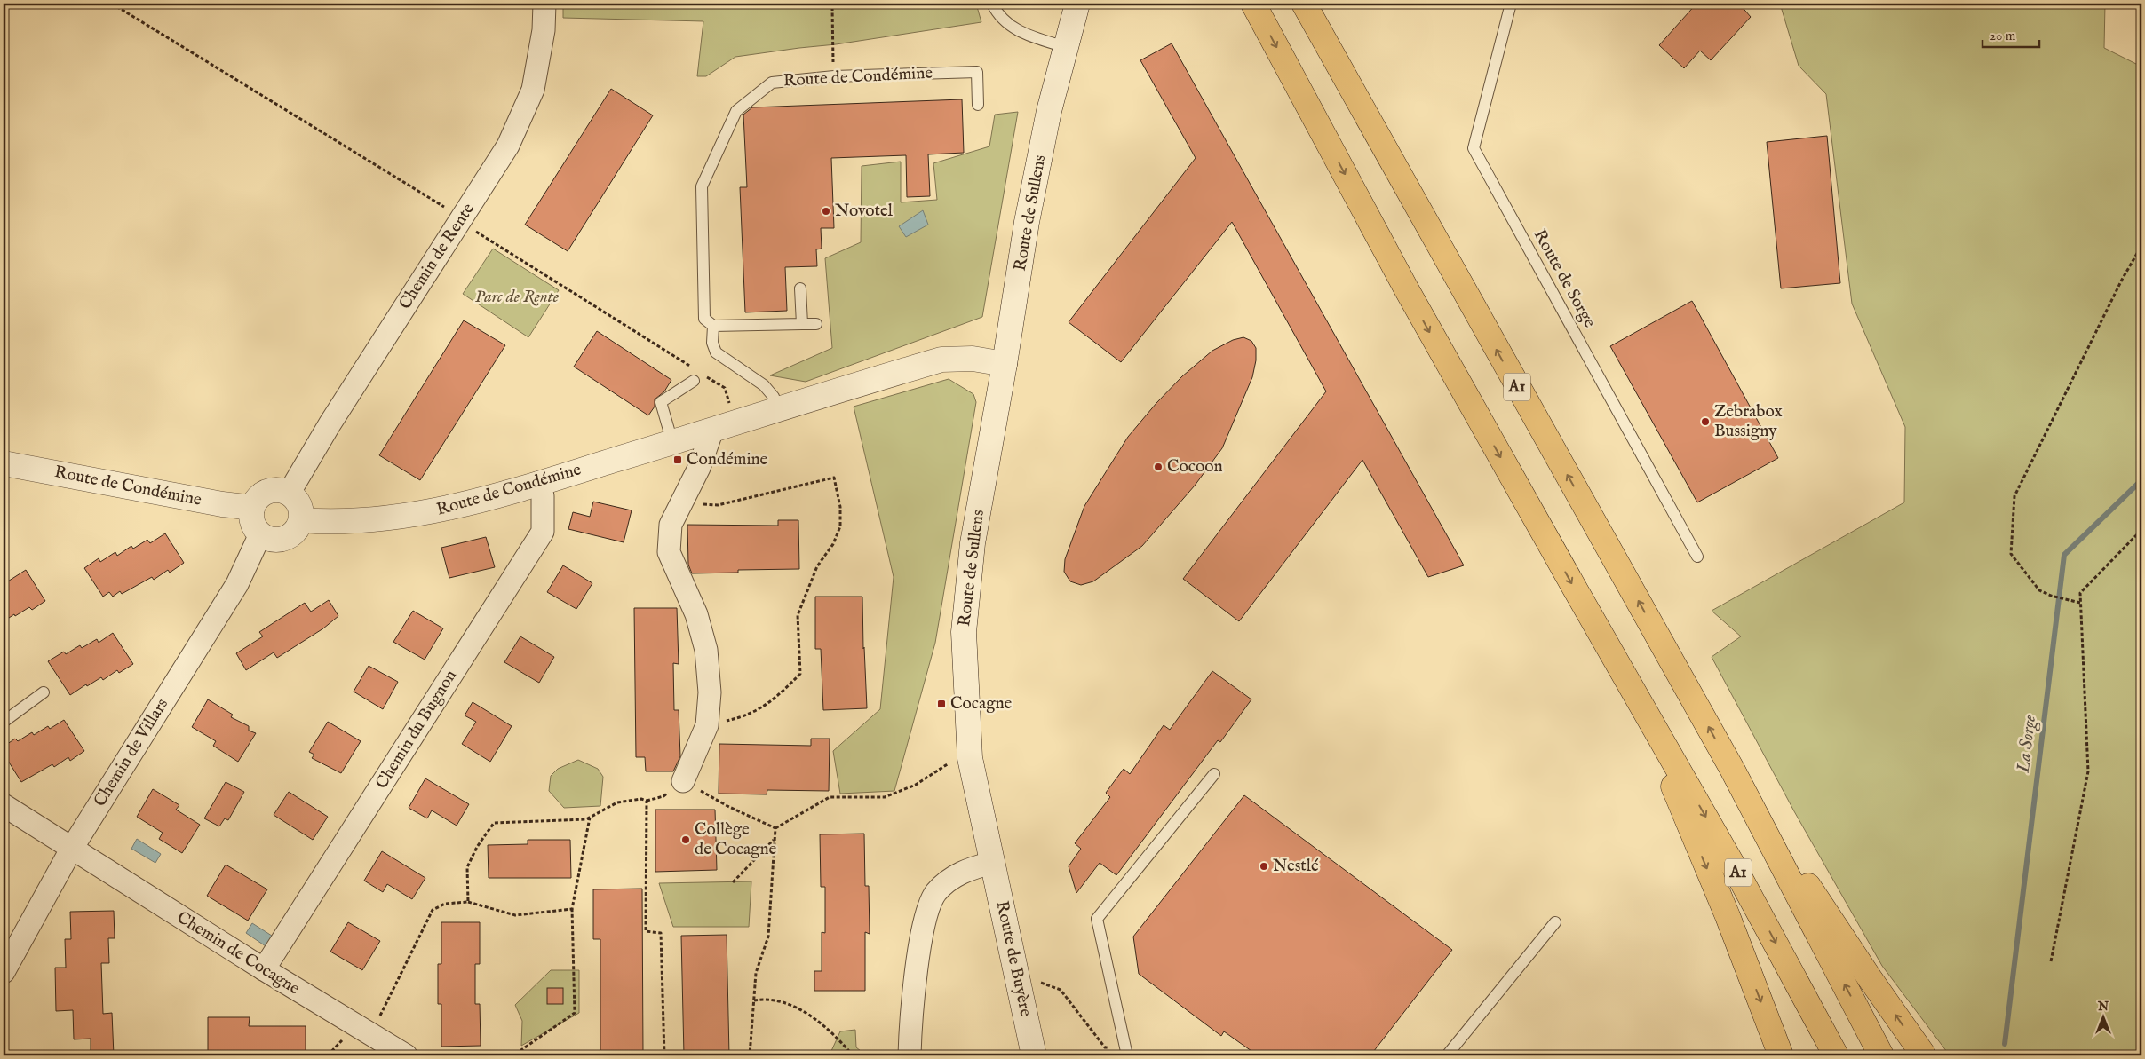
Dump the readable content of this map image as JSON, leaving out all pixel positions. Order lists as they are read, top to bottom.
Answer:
{
  "streets": {
    "highway": ["A1"],
    "street": [
      "Route de Condémine",
      "Route de Sullens",
      "Chemin de Rente",
      "Chemin du Bugnon",
      "Chemin de Villars",
      "Chemin de Cocagne",
      "Route de Buyère"
    ],
    "lane": ["Route de Sorge"]
  },
  "crossings": [
    ["Route de Condémine", "Route de Sullens"],
    ["Route de Condémine", "Chemin de Rente"],
    ["Route de Condémine", "Chemin du Bugnon"],
    ["Route de Condémine", "Chemin de Villars"],
    ["Route de Sullens", "Route de Buyère"],
    ["Chemin de Rente", "Chemin de Villars"],
    ["Chemin du Bugnon", "Chemin de Cocagne"],
    ["Chemin de Villars", "Chemin de Cocagne"]
  ],
  "water": ["La Sorge"],
  "parks": ["Parc de Rente"],
  "places": {
    "other": [
      "Novotel",
      "Zebrabox Bussigny",
      "Cocoon",
      "Collège de Cocagne",
      "Nestlé"
    ],
    "transit": ["Condémine", "Cocagne"]
  },
  "scale_bar": "20 m",
  "north": "top"
}
